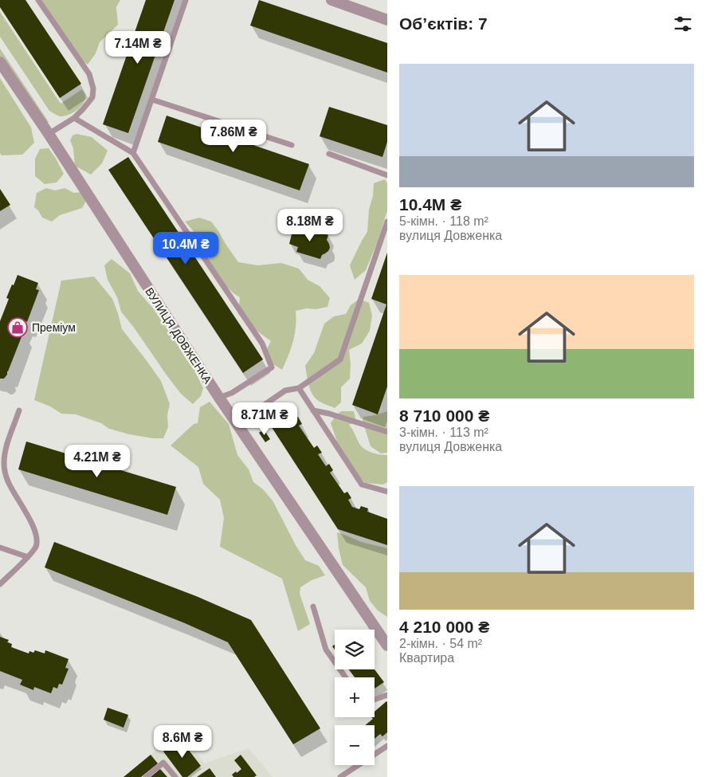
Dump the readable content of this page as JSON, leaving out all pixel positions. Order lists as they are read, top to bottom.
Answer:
{
  "streets": {
    "street": ["ВУЛИЦЯ ДОВЖЕНКА"]
  },
  "places": {
    "shop": ["Преміум"]
  },
  "page": {
    "heading": "Об’єктів: 7",
    "price": [
      "7.14M ₴",
      "7.86M ₴",
      "8.18M ₴",
      "10.4M ₴",
      "8.71M ₴",
      "4.21M ₴",
      "8.6M ₴"
    ],
    "list": [
      {
        "name": "10.4M ₴",
        "note": "5-кімн. · 118 m² · вулиця Довженка"
      },
      {
        "name": "8 710 000 ₴",
        "note": "3-кімн. · 113 m² · вулиця Довженка"
      },
      {
        "name": "4 210 000 ₴",
        "note": "2-кімн. · 54 m² · Квартира"
      }
    ],
    "map_buttons": ["+", "−"]
  }
}
